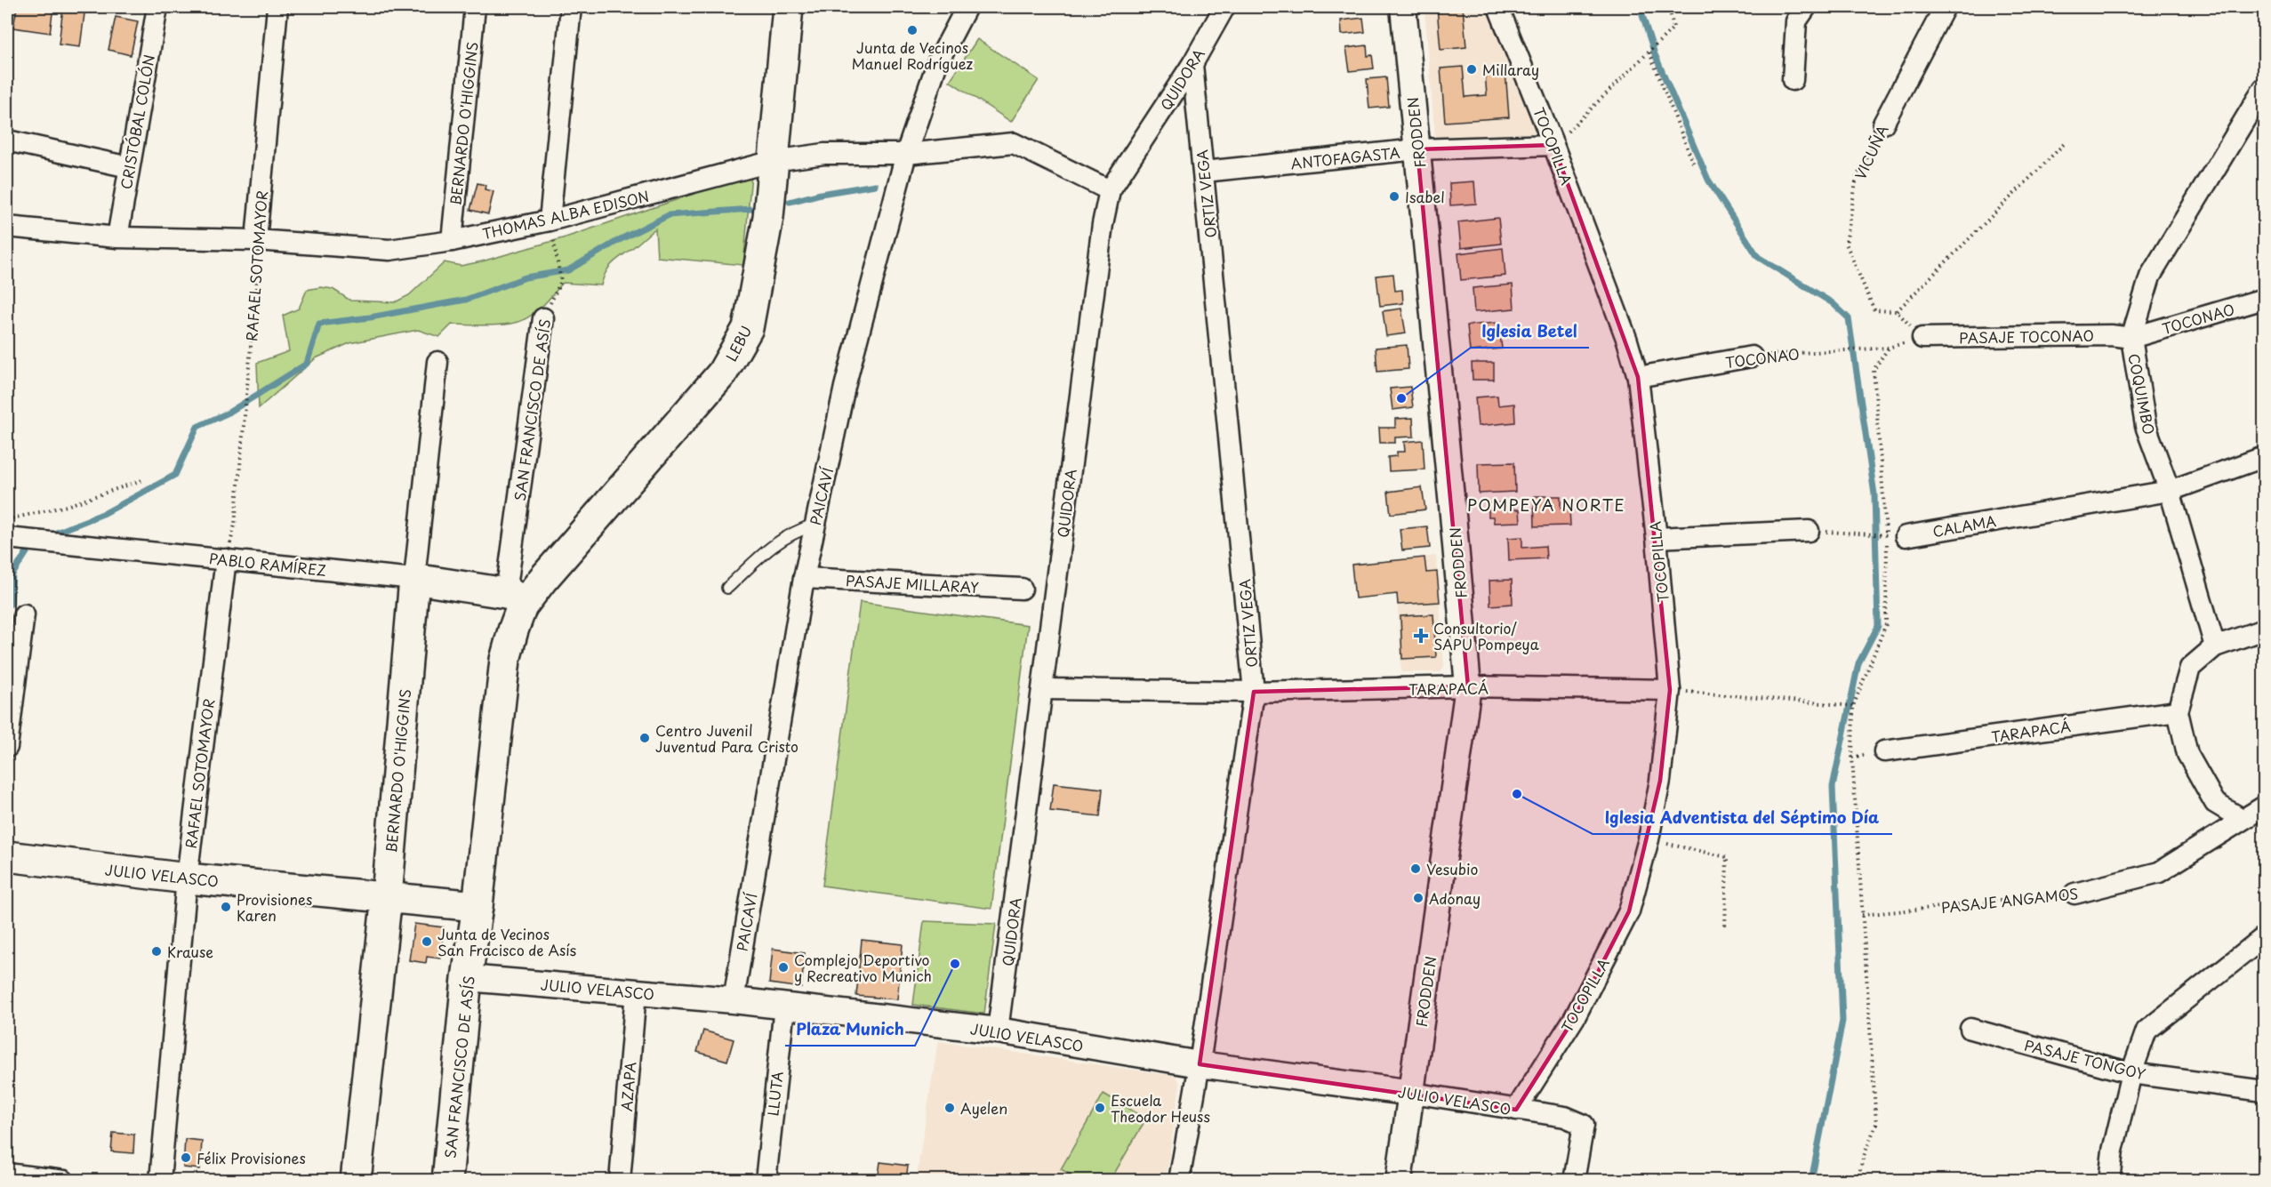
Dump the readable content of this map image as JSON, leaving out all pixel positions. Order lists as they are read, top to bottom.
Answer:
{
  "streets": {
    "main road": [
      "BERNARDO O'HIGGINS",
      "LEBU",
      "SAN FRANCISCO DE ASÍS",
      "PABLO RAMÍREZ",
      "JULIO VELASCO"
    ],
    "street": [
      "QUIDORA",
      "CRISTÓBAL COLÓN",
      "FRODDEN",
      "TOCOPILLA",
      "VICUÑA",
      "ANTOFAGASTA",
      "ORTIZ VEGA",
      "THOMAS ALBA EDISON",
      "RAFAEL SOTOMAYOR",
      "TOCONAO",
      "PASAJE TOCONAO",
      "COQUIMBO",
      "PAICAVÍ",
      "CALAMA",
      "PASAJE MILLARAY",
      "TARAPACÁ",
      "PASAJE ANGAMOS",
      "PASAJE TONGOY",
      "AZAPA",
      "LLUTA"
    ]
  },
  "crossings": [
    ["QUIDORA", "ORTIZ VEGA"],
    ["QUIDORA", "THOMAS ALBA EDISON"],
    ["QUIDORA", "TARAPACÁ"],
    ["QUIDORA", "JULIO VELASCO"],
    ["CRISTÓBAL COLÓN", "THOMAS ALBA EDISON"],
    ["BERNARDO O'HIGGINS", "THOMAS ALBA EDISON"],
    ["BERNARDO O'HIGGINS", "PABLO RAMÍREZ"],
    ["BERNARDO O'HIGGINS", "JULIO VELASCO"],
    ["FRODDEN", "ANTOFAGASTA"],
    ["FRODDEN", "TARAPACÁ"],
    ["FRODDEN", "JULIO VELASCO"],
    ["TOCOPILLA", "ANTOFAGASTA"],
    ["TOCOPILLA", "TOCONAO"],
    ["TOCOPILLA", "TARAPACÁ"],
    ["TOCOPILLA", "JULIO VELASCO"],
    ["ANTOFAGASTA", "ORTIZ VEGA"],
    ["ORTIZ VEGA", "TARAPACÁ"],
    ["ORTIZ VEGA", "JULIO VELASCO"],
    ["THOMAS ALBA EDISON", "RAFAEL SOTOMAYOR"],
    ["THOMAS ALBA EDISON", "LEBU"],
    ["THOMAS ALBA EDISON", "SAN FRANCISCO DE ASÍS"],
    ["THOMAS ALBA EDISON", "PAICAVÍ"],
    ["RAFAEL SOTOMAYOR", "PABLO RAMÍREZ"],
    ["RAFAEL SOTOMAYOR", "JULIO VELASCO"],
    ["TOCONAO", "PASAJE TOCONAO"],
    ["TOCONAO", "COQUIMBO"],
    ["PASAJE TOCONAO", "COQUIMBO"],
    ["LEBU", "SAN FRANCISCO DE ASÍS"],
    ["LEBU", "PABLO RAMÍREZ"],
    ["COQUIMBO", "CALAMA"],
    ["SAN FRANCISCO DE ASÍS", "PABLO RAMÍREZ"],
    ["SAN FRANCISCO DE ASÍS", "JULIO VELASCO"],
    ["PAICAVÍ", "PASAJE MILLARAY"],
    ["PAICAVÍ", "JULIO VELASCO"],
    ["JULIO VELASCO", "AZAPA"],
    ["JULIO VELASCO", "LLUTA"]
  ],
  "districts": ["POMPEYA NORTE"],
  "places": {
    "other": [
      "Junta de Vecinos Manuel Rodríguez",
      "Millaray",
      "Isabel",
      "Iglesia Betel",
      "Centro Juvenil Juventud Para Cristo",
      "Iglesia Adventista del Séptimo Día",
      "Vesubio",
      "Adonay",
      "Provisiones Karen",
      "Junta de Vecinos San Fracisco de Asís",
      "Krause",
      "Plaza Munich",
      "Complejo Deportivo y Recreativo Munich",
      "Ayelen",
      "Escuela Theodor Heuss",
      "Félix Provisiones"
    ],
    "health": ["Consultorio/ SAPU Pompeya"]
  }
}
